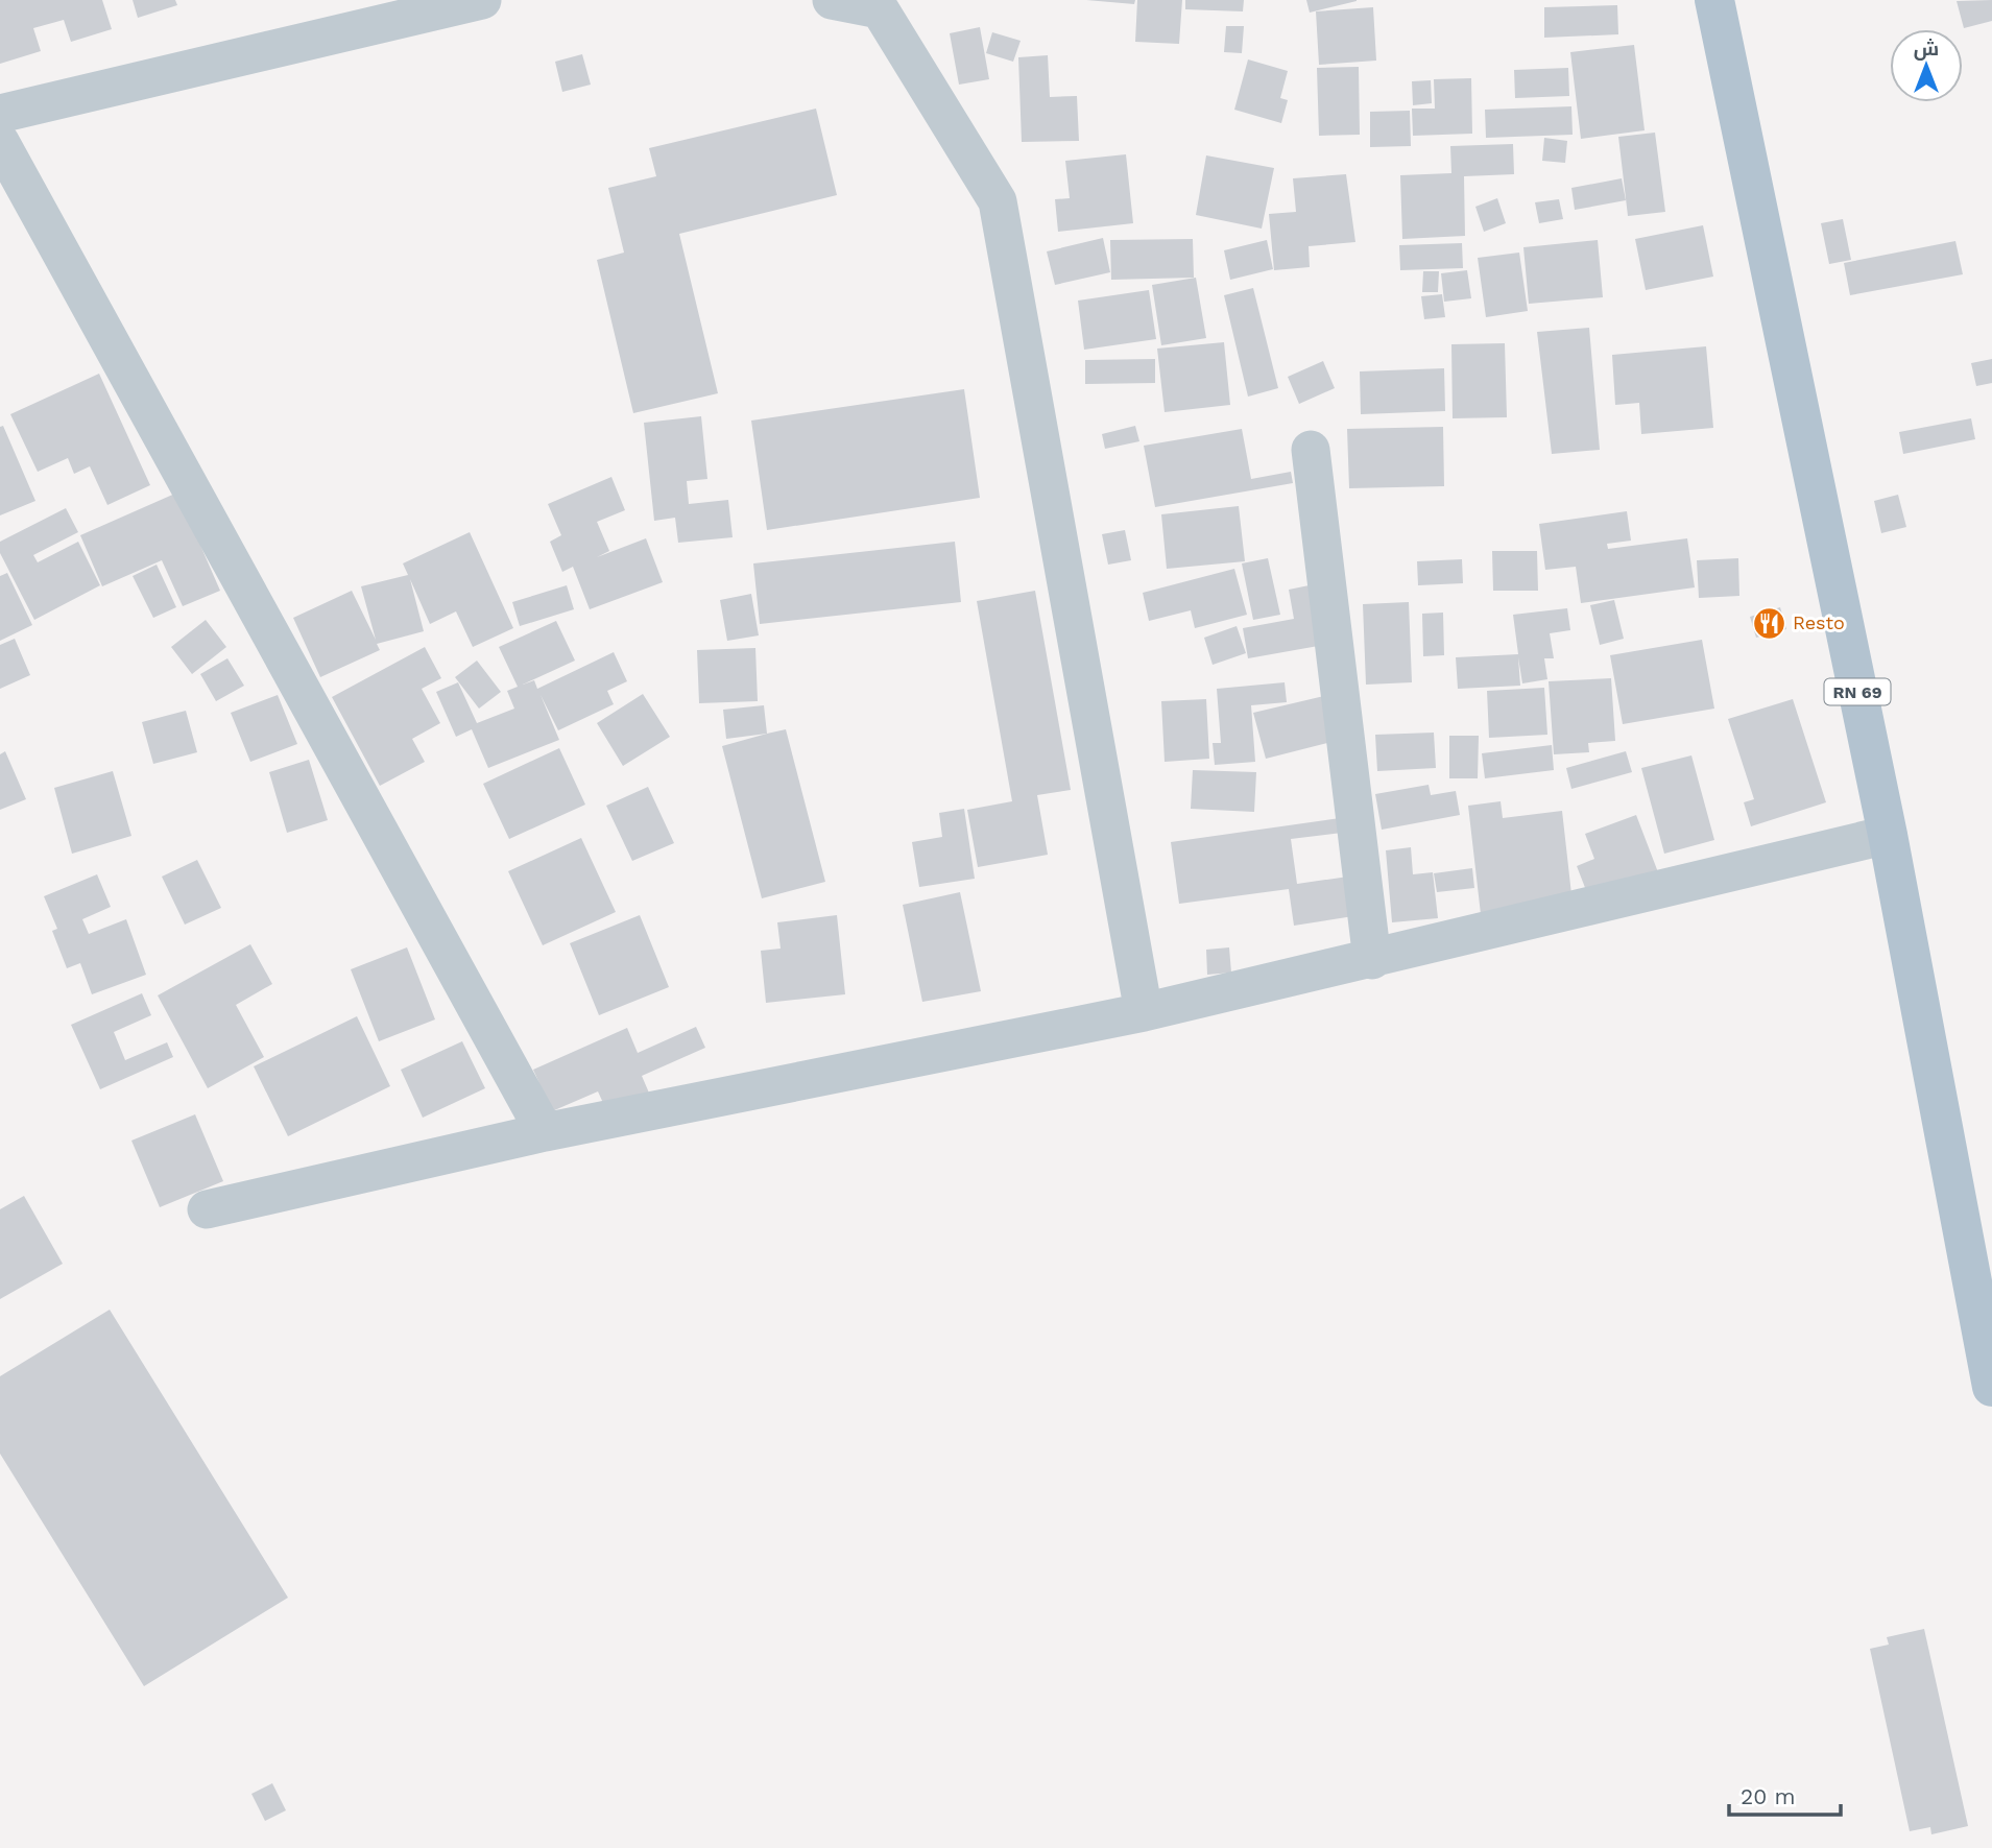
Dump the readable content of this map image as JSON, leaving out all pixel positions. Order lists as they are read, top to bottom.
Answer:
{
  "streets": {
    "main road": ["RN 69"]
  },
  "places": {
    "restaurant": ["Resto"]
  },
  "scale_bar": "20 m",
  "north": "top"
}
